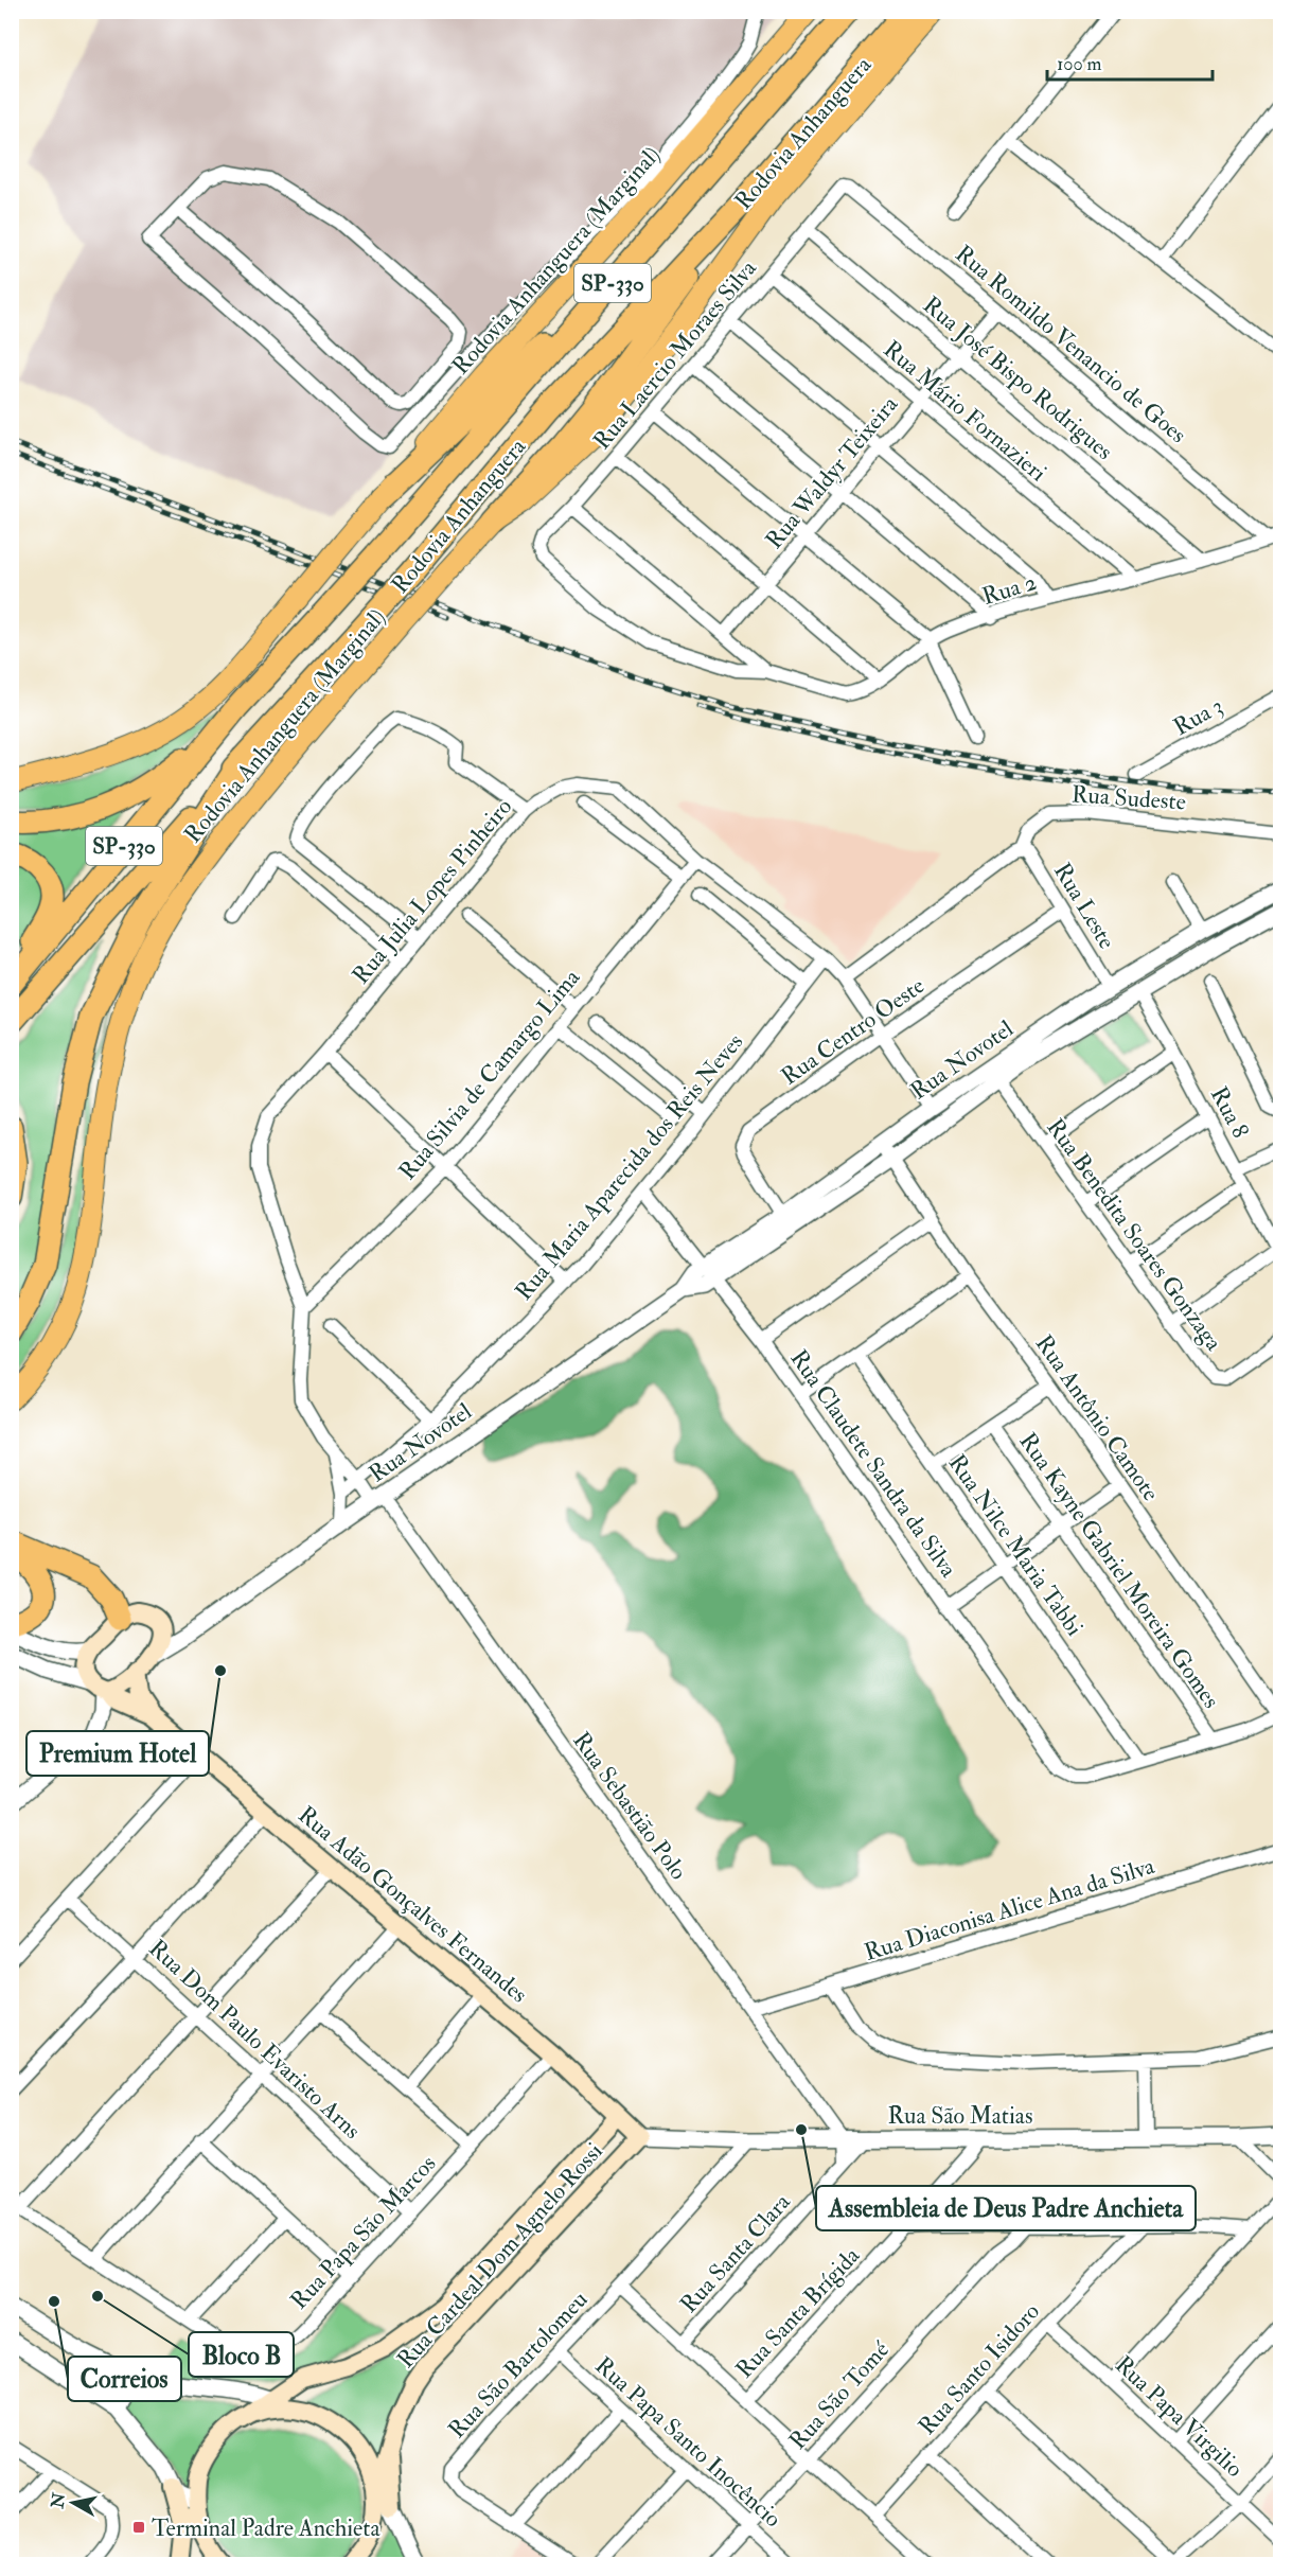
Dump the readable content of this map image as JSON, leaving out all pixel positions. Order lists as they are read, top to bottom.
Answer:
{
  "streets": {
    "highway": ["Rodovia Anhanguera", "Rodovia Anhanguera (Marginal)", "SP-330"],
    "main road": ["Rua Adão Gonçalves Fernandes", "Rua Cardeal Dom Agnelo Rossi"],
    "street": [
      "Rua Romildo Venancio de Goes",
      "Rua Laercio Moraes Silva",
      "Rua José Bispo Rodrigues",
      "Rua Mário Fornazieri",
      "Rua Waldyr Teixeira",
      "Rua 2",
      "Rua 3",
      "Rua Sudeste",
      "Rua Julia Lopes Pinheiro",
      "Rua Leste",
      "Rua Centro Oeste",
      "Rua Novotel",
      "Rua Silvia de Camargo Lima",
      "Rua 8",
      "Rua Maria Aparecida dos Reis Neves",
      "Rua Benedita Soares Gonzaga",
      "Rua Antônio Camote",
      "Rua Claudete Sandra da Silva",
      "Rua Nilce Maria Tabbi",
      "Rua Kayne Gabriel Moreira Gomes",
      "Rua Sebastião Polo",
      "Rua Diaconisa Alice Ana da Silva",
      "Rua Dom Paulo Evaristo Arns",
      "Rua São Matias",
      "Rua Papa São Marcos",
      "Rua Santa Clara",
      "Rua Santa Brígida",
      "Rua São Bartolomeu",
      "Rua Santo Isidoro",
      "Rua São Tomé",
      "Rua Papa Virgilio",
      "Rua Papa Santo Inocêncio"
    ]
  },
  "crossings": [
    ["Rua Romildo Venancio de Goes", "Rua Laercio Moraes Silva"],
    ["Rua Romildo Venancio de Goes", "Rua Waldyr Teixeira"],
    ["Rua Romildo Venancio de Goes", "Rua 2"],
    ["Rua Laercio Moraes Silva", "Rua José Bispo Rodrigues"],
    ["Rua Laercio Moraes Silva", "Rua Mário Fornazieri"],
    ["Rua Laercio Moraes Silva", "Rua 2"],
    ["Rua José Bispo Rodrigues", "Rua Waldyr Teixeira"],
    ["Rua José Bispo Rodrigues", "Rua 2"],
    ["Rua Mário Fornazieri", "Rua Waldyr Teixeira"],
    ["Rua Mário Fornazieri", "Rua 2"],
    ["Rua Sudeste", "Rua Julia Lopes Pinheiro"],
    ["Rua Sudeste", "Rua Leste"],
    ["Rua Julia Lopes Pinheiro", "Rua Centro Oeste"],
    ["Rua Julia Lopes Pinheiro", "Rua Novotel"],
    ["Rua Julia Lopes Pinheiro", "Rua Silvia de Camargo Lima"],
    ["Rua Julia Lopes Pinheiro", "Rua Maria Aparecida dos Reis Neves"],
    ["Rua Julia Lopes Pinheiro", "Rua Sebastião Polo"],
    ["Rua Leste", "Rua Centro Oeste"],
    ["Rua Leste", "Rua Novotel"],
    ["Rua Centro Oeste", "Rua Novotel"],
    ["Rua Novotel", "Rua 8"],
    ["Rua Novotel", "Rua Benedita Soares Gonzaga"],
    ["Rua Novotel", "Rua Antônio Camote"],
    ["Rua Novotel", "Rua Claudete Sandra da Silva"],
    ["Rua Novotel", "Rua Sebastião Polo"],
    ["Rua Maria Aparecida dos Reis Neves", "Rua Claudete Sandra da Silva"],
    ["Rua Claudete Sandra da Silva", "Rua Nilce Maria Tabbi"],
    ["Rua Sebastião Polo", "Rua Diaconisa Alice Ana da Silva"],
    ["Rua Sebastião Polo", "Rua São Matias"],
    ["Rua Adão Gonçalves Fernandes", "Rua São Matias"],
    ["Rua Adão Gonçalves Fernandes", "Rua Papa São Marcos"],
    ["Rua Adão Gonçalves Fernandes", "Rua Cardeal Dom Agnelo Rossi"],
    ["Rua Dom Paulo Evaristo Arns", "Rua Papa São Marcos"],
    ["Rua São Matias", "Rua Santa Clara"],
    ["Rua São Matias", "Rua Cardeal Dom Agnelo Rossi"],
    ["Rua São Matias", "Rua Santa Brígida"],
    ["Rua São Matias", "Rua São Bartolomeu"],
    ["Rua São Bartolomeu", "Rua Papa Santo Inocêncio"],
    ["Rua Santo Isidoro", "Rua Papa Virgilio"],
    ["Rua São Tomé", "Rua Papa Santo Inocêncio"]
  ],
  "places": {
    "other": [
      "Premium Hotel",
      "Assembleia de Deus Padre Anchieta",
      "Bloco B",
      "Correios"
    ],
    "transit": ["Terminal Padre Anchieta"]
  },
  "scale_bar": "100 m",
  "north": "left"
}
